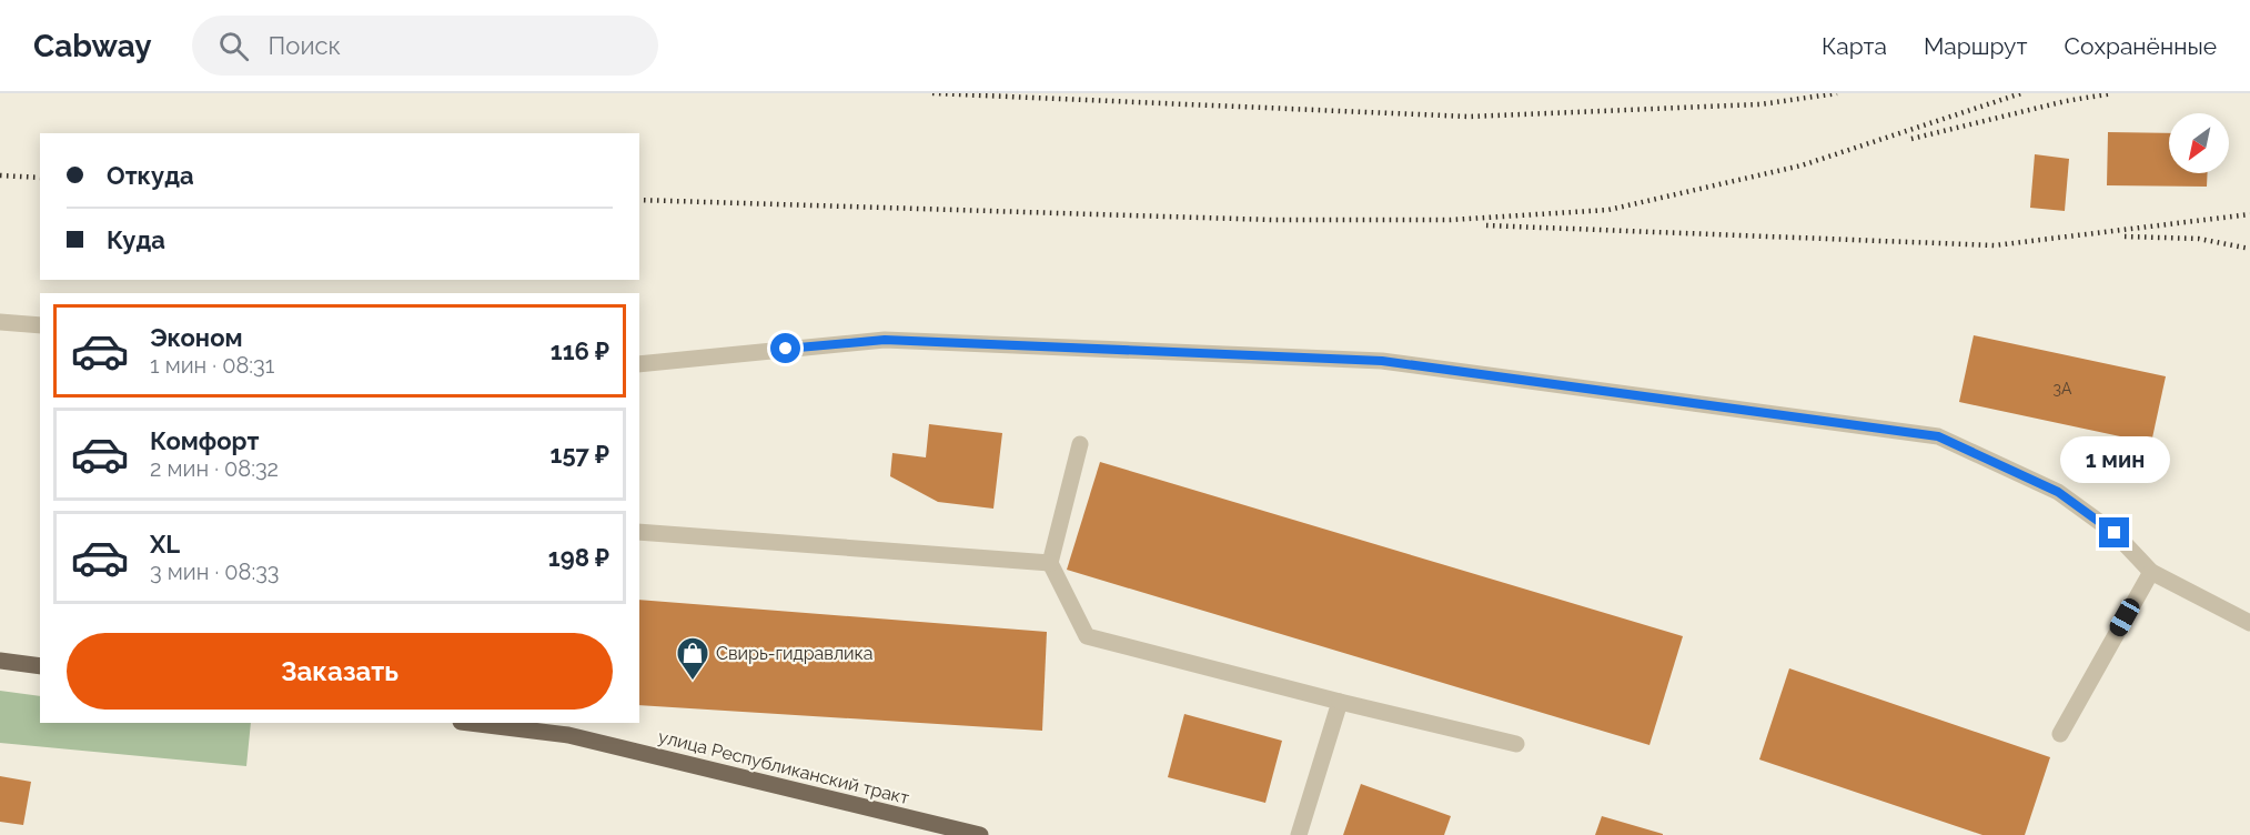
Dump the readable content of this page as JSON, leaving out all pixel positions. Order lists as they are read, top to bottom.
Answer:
{
  "streets": {
    "main road": ["улица Республиканский тракт"]
  },
  "places": {
    "shop": ["Свирь-гидравлика"]
  },
  "house_numbers": ["3А"],
  "north": "bottom left",
  "page": {
    "header": "Cabway",
    "search": "Поиск",
    "nav": ["Карта", "Маршрут", "Сохранённые"],
    "banner": ["Откуда", "Куда"],
    "list": [
      {
        "name": "Эконом",
        "note": "1 мин · 08:31",
        "value": "116 ₽"
      },
      {
        "name": "Комфорт",
        "note": "2 мин · 08:32",
        "value": "157 ₽"
      },
      {
        "name": "XL",
        "note": "3 мин · 08:33",
        "value": "198 ₽"
      }
    ],
    "bubble": "1 мин",
    "buttons": "Заказать"
  }
}
